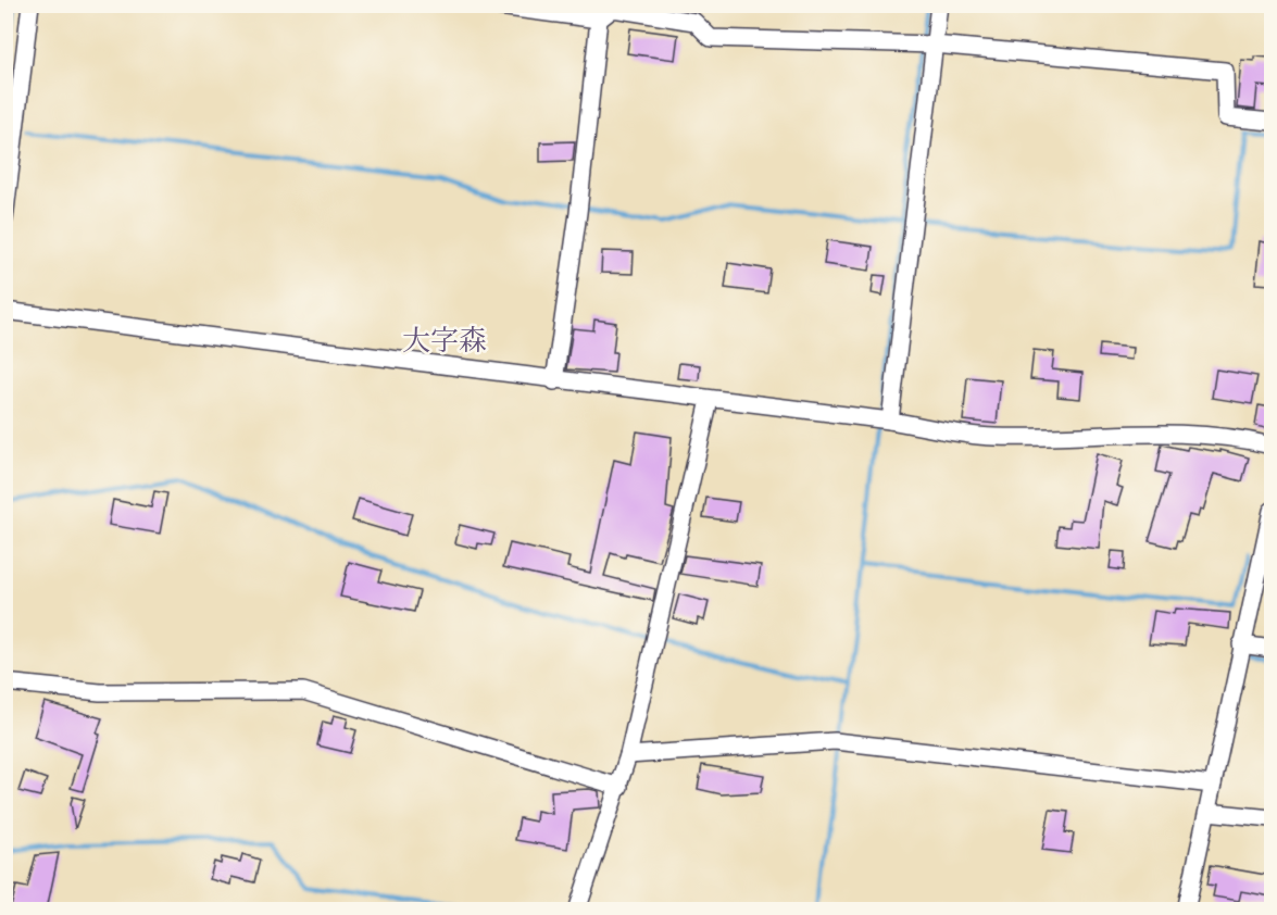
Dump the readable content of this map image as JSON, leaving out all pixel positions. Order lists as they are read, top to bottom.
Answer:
{
  "districts": ["大字森"]
}
